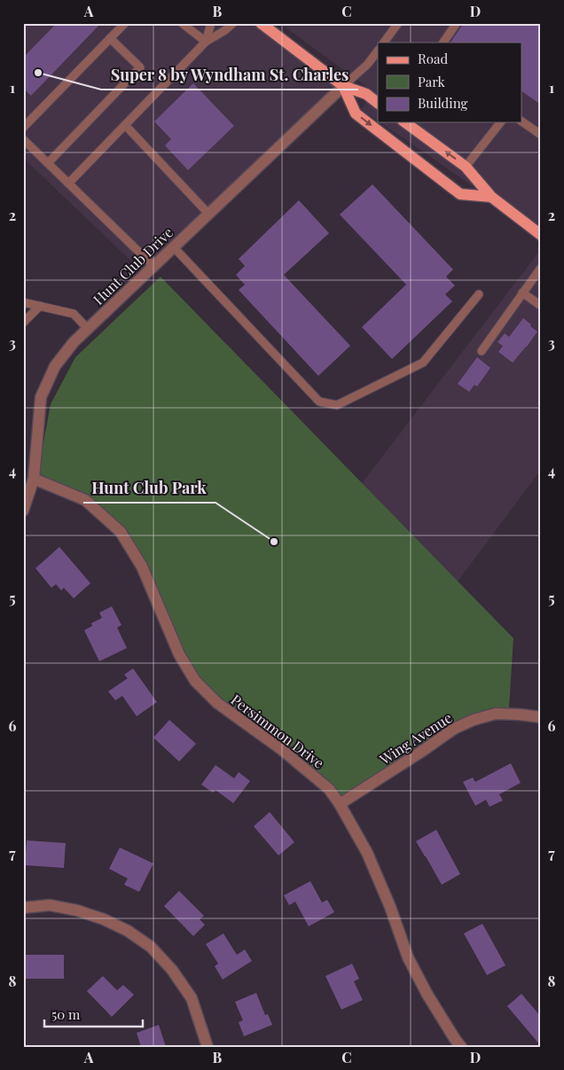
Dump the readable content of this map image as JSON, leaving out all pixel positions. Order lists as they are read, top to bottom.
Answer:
{
  "streets": {
    "street": ["Hunt Club Drive", "Persimmon Drive", "Wing Avenue"]
  },
  "crossings": [
    ["Hunt Club Drive", "Persimmon Drive"],
    ["Persimmon Drive", "Wing Avenue"]
  ],
  "places": ["Super 8 by Wyndham St. Charles", "Hunt Club Park"],
  "legend": ["Road", "Park", "Building"],
  "scale_bar": "50 m",
  "grid": {
    "columns": [
      "A",
      "B",
      "C",
      "D"
    ],
    "rows": [
      "1",
      "2",
      "3",
      "4",
      "5",
      "6",
      "7",
      "8"
    ]
  }
}
